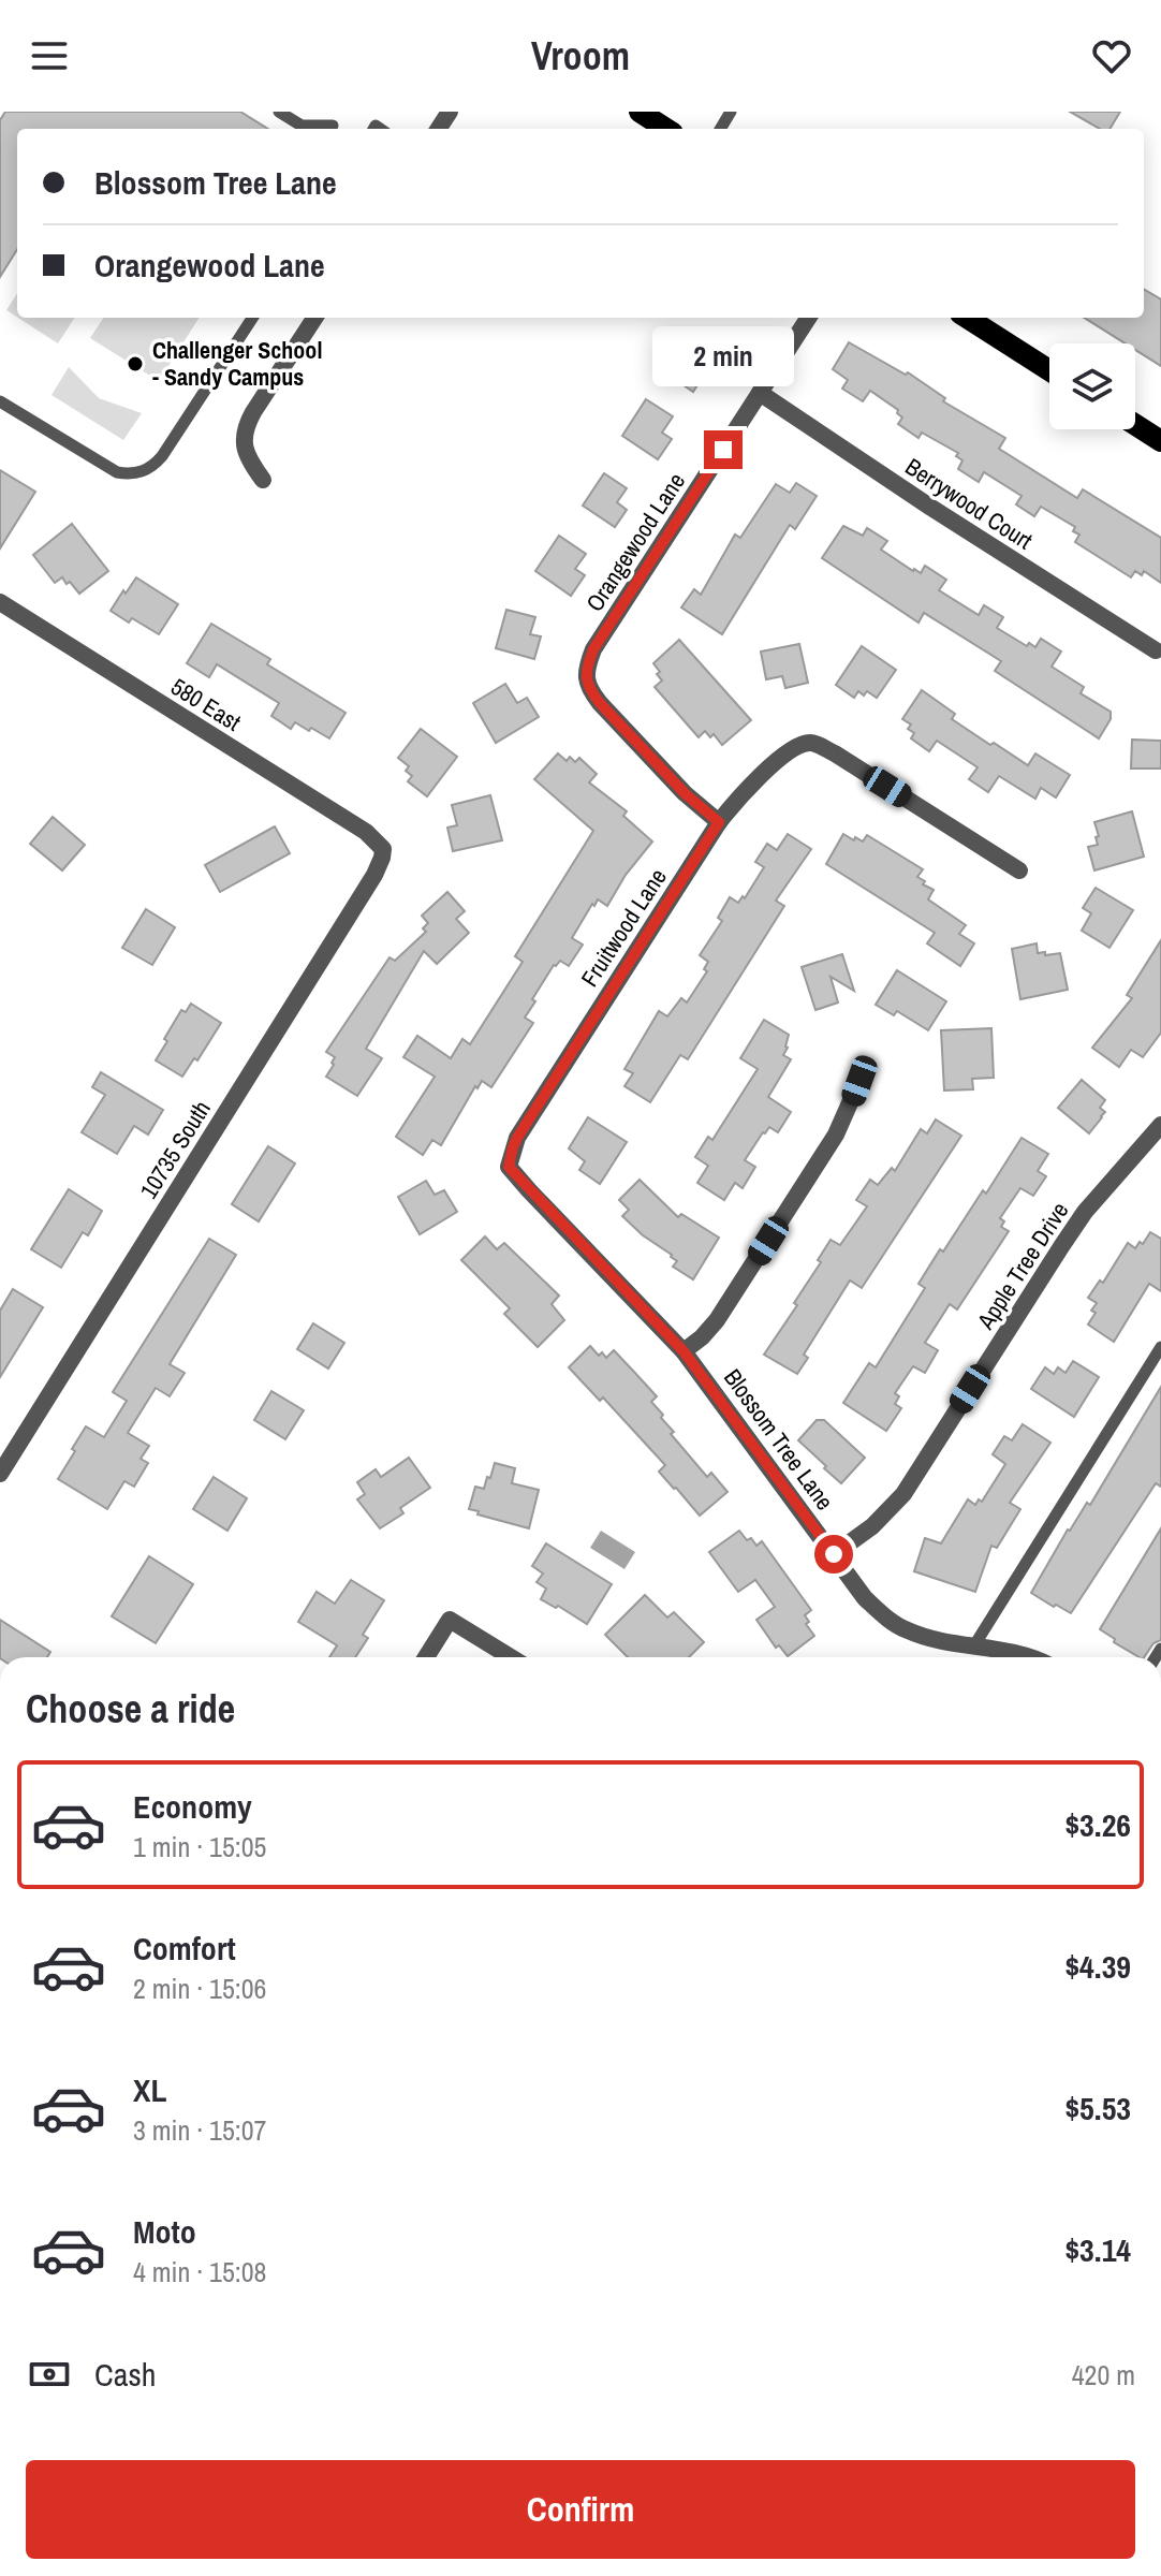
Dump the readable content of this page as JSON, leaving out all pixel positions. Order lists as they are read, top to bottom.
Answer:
{
  "streets": {
    "street": [
      "Berrywood Court",
      "Orangewood Lane",
      "580 East",
      "Fruitwood Lane",
      "10735 South",
      "Apple Tree Drive",
      "Blossom Tree Lane"
    ]
  },
  "crossings": [
    ["Berrywood Court", "Orangewood Lane"],
    ["Orangewood Lane", "Fruitwood Lane"],
    ["580 East", "10735 South"],
    ["Fruitwood Lane", "Blossom Tree Lane"],
    ["Apple Tree Drive", "Blossom Tree Lane"]
  ],
  "places": ["Challenger School - Sandy Campus"],
  "page": {
    "header": "Vroom",
    "banner": ["Blossom Tree Lane", "Orangewood Lane"],
    "bubble": "2 min",
    "heading": "Choose a ride",
    "list": [
      {
        "name": "Economy",
        "note": "1 min · 15:05",
        "value": "$3.26"
      },
      {
        "name": "Comfort",
        "note": "2 min · 15:06",
        "value": "$4.39"
      },
      {
        "name": "XL",
        "note": "3 min · 15:07",
        "value": "$5.53"
      },
      {
        "name": "Moto",
        "note": "4 min · 15:08",
        "value": "$3.14"
      }
    ],
    "pay": ["Cash", "420 m"],
    "buttons": "Confirm"
  }
}
